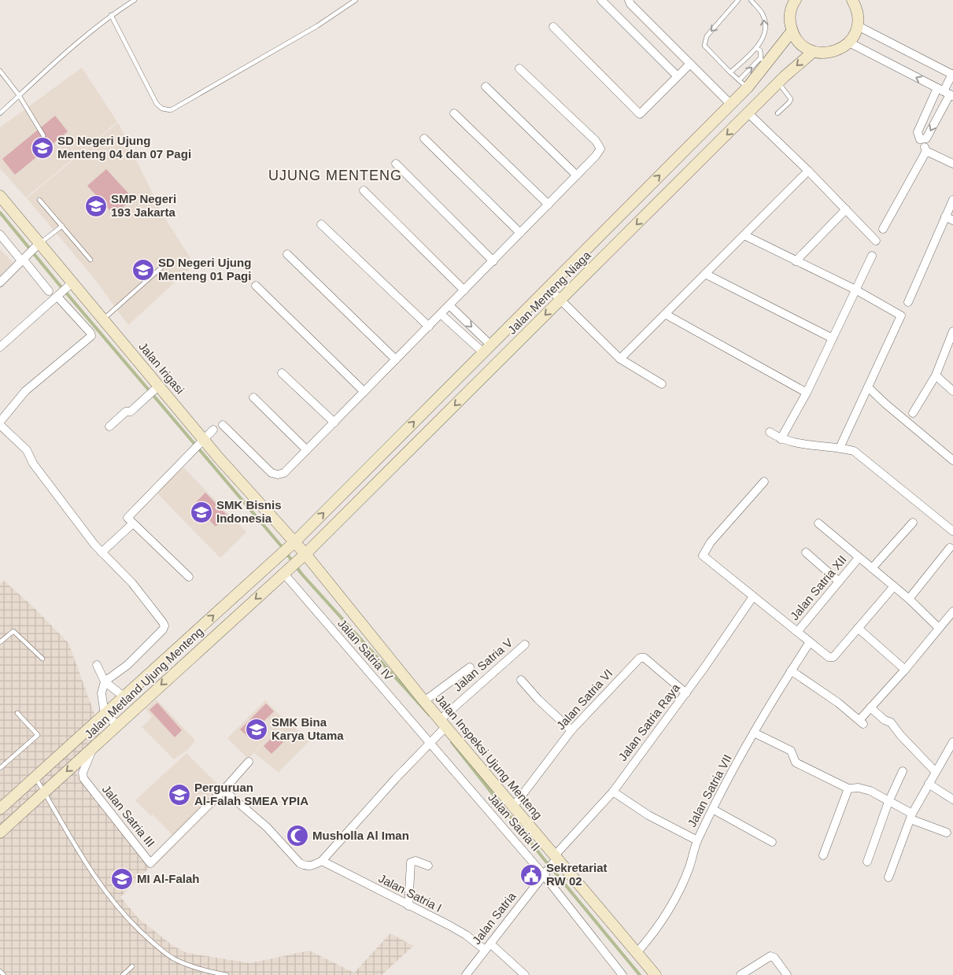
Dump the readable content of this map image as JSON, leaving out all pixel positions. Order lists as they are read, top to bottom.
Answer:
{
  "streets": {
    "street": [
      "Jalan Menteng Niaga",
      "Jalan Irigasi",
      "Jalan Satria XII",
      "Jalan Satria IV",
      "Jalan Satria V",
      "Jalan Metland Ujung Menteng",
      "Jalan Satria VI",
      "Jalan Satria Raya",
      "Jalan Inspeksi Ujung Menteng",
      "Jalan Satria VII",
      "Jalan Satria III",
      "Jalan Satria II",
      "Jalan Satria I",
      "Jalan Satria"
    ]
  },
  "crossings": [
    ["Jalan Menteng Niaga", "Jalan Irigasi"],
    ["Jalan Menteng Niaga", "Jalan Metland Ujung Menteng"],
    ["Jalan Menteng Niaga", "Jalan Inspeksi Ujung Menteng"],
    ["Jalan Irigasi", "Jalan Metland Ujung Menteng"],
    ["Jalan Irigasi", "Jalan Inspeksi Ujung Menteng"],
    ["Jalan Satria XII", "Jalan Satria Raya"],
    ["Jalan Satria XII", "Jalan Satria VII"],
    ["Jalan Satria IV", "Jalan Metland Ujung Menteng"],
    ["Jalan Satria IV", "Jalan Satria II"],
    ["Jalan Satria V", "Jalan Inspeksi Ujung Menteng"],
    ["Jalan Metland Ujung Menteng", "Jalan Inspeksi Ujung Menteng"],
    ["Jalan Metland Ujung Menteng", "Jalan Satria III"],
    ["Jalan Satria VI", "Jalan Satria Raya"],
    ["Jalan Satria VI", "Jalan Inspeksi Ujung Menteng"],
    ["Jalan Satria Raya", "Jalan Inspeksi Ujung Menteng"],
    ["Jalan Satria Raya", "Jalan Satria"],
    ["Jalan Inspeksi Ujung Menteng", "Jalan Satria VII"],
    ["Jalan Inspeksi Ujung Menteng", "Jalan Satria"],
    ["Jalan Satria II", "Jalan Satria"],
    ["Jalan Satria I", "Jalan Satria"]
  ],
  "districts": ["UJUNG MENTENG"],
  "places": {
    "school or university": [
      "SD Negeri Ujung Menteng 04 dan 07 Pagi",
      "SMP Negeri 193 Jakarta",
      "SD Negeri Ujung Menteng 01 Pagi",
      "SMK Bisnis Indonesia",
      "SMK Bina Karya Utama",
      "Perguruan Al-Falah SMEA YPIA",
      "MI Al-Falah"
    ],
    "mosque": ["Musholla Al Iman"],
    "public building": ["Sekretariat RW 02"]
  }
}
